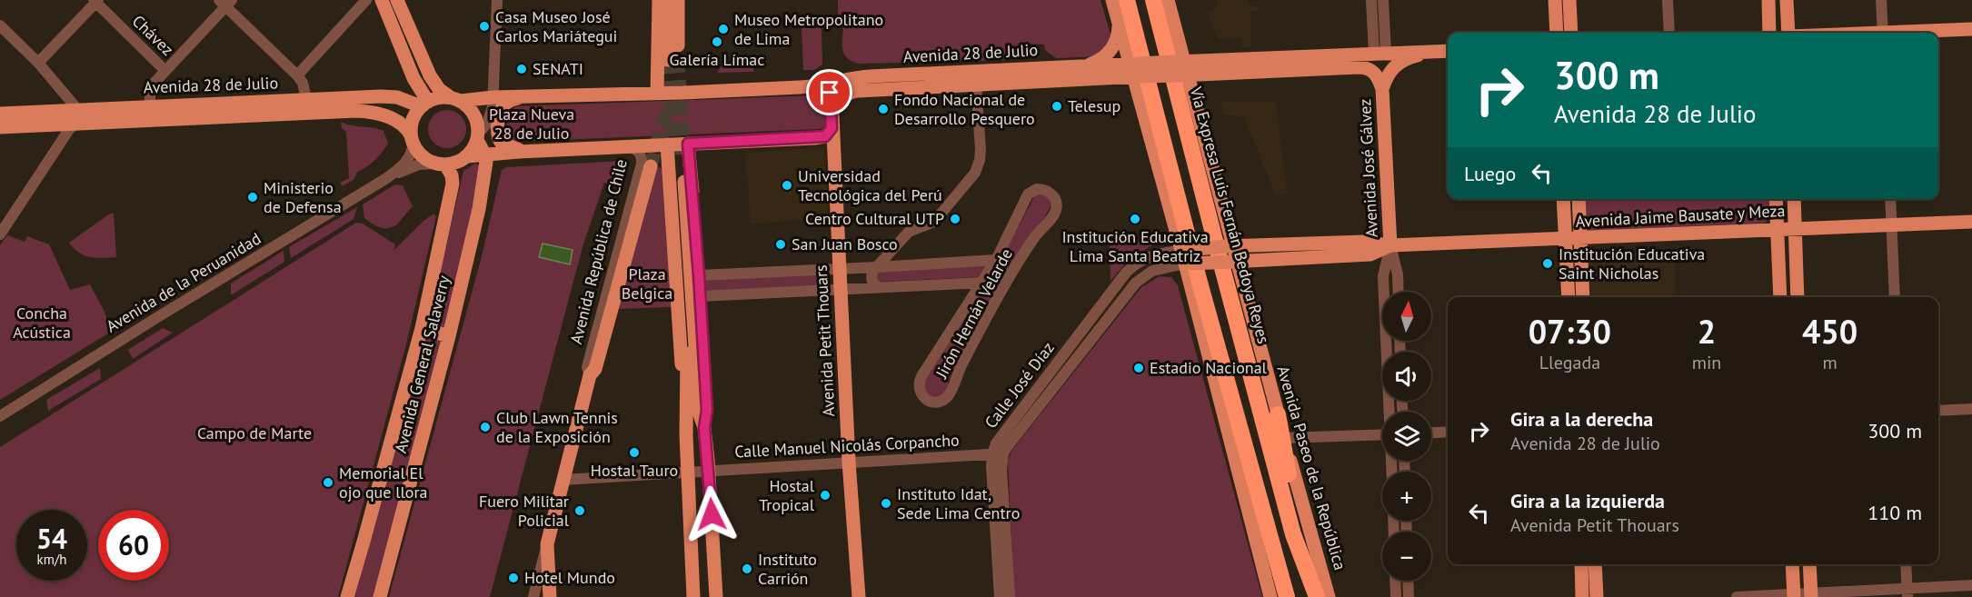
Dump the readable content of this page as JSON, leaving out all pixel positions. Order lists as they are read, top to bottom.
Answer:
{
  "streets": {
    "highway": ["Vía Expresa Luis Fernán Bedoya Reyes"],
    "main road": [
      "Avenida 28 de Julio",
      "Avenida José Gálvez",
      "Avenida Jaime Bausate y Meza",
      "Avenida República de Chile",
      "Avenida Petit Thouars",
      "Avenida General Salaverry",
      "Avenida Paseo de la República"
    ],
    "street": [
      "Chávez",
      "Avenida de la Peruanidad",
      "Jirón Hernán Velarde",
      "Calle José Díaz",
      "Calle Manuel Nicolás Corpancho"
    ]
  },
  "crossings": [
    ["Avenida 28 de Julio", "Avenida de la Peruanidad"],
    ["Avenida 28 de Julio", "Avenida Petit Thouars"],
    ["Avenida 28 de Julio", "Avenida General Salaverry"],
    ["Avenida 28 de Julio", "Avenida Paseo de la República"],
    ["Avenida José Gálvez", "Avenida Jaime Bausate y Meza"],
    ["Avenida Jaime Bausate y Meza", "Calle José Díaz"],
    ["Avenida Jaime Bausate y Meza", "Avenida Paseo de la República"],
    ["Avenida República de Chile", "Calle Manuel Nicolás Corpancho"],
    ["Avenida de la Peruanidad", "Avenida General Salaverry"],
    ["Jirón Hernán Velarde", "Avenida Petit Thouars"],
    ["Avenida Petit Thouars", "Calle Manuel Nicolás Corpancho"],
    ["Calle José Díaz", "Calle Manuel Nicolás Corpancho"]
  ],
  "parks": [
    "Plaza Nueva 28 de Julio",
    "Plaza Belgica",
    "Concha Acústica",
    "Campo de Marte"
  ],
  "places": [
    "Casa Museo José Carlos Mariátegui",
    "Museo Metropolitano de Lima",
    "Galería Límac",
    "SENATI",
    "Telesup",
    "Fondo Nacional de Desarrollo Pesquero",
    "Universidad Tecnológica del Perú",
    "Ministerio de Defensa",
    "Centro Cultural UTP",
    "Institución Educativa Lima Santa Beatriz",
    "San Juan Bosco",
    "Institución Educativa Saint Nicholas",
    "Estadio Nacional",
    "Club Lawn Tennis de la Exposición",
    "Hostal Tauro",
    "Memorial El ojo que llora",
    "Hostal Tropical",
    "Instituto Idat, Sede Lima Centro",
    "Fuero Militar Policial",
    "Instituto Carrión",
    "Hotel Mundo"
  ],
  "north": "top",
  "page": {
    "turn": ["300 m", "Avenida 28 de Julio"],
    "then": "Luego",
    "map_buttons": ["+", "−"],
    "eta": [
      "07:30",
      "Llegada",
      "2",
      "min",
      "450",
      "m"
    ],
    "list": [
      {
        "name": "Gira a la derecha",
        "note": "Avenida 28 de Julio",
        "value": "300 m"
      },
      {
        "name": "Gira a la izquierda",
        "note": "Avenida Petit Thouars",
        "value": "110 m"
      }
    ],
    "speed": "54 km/h",
    "limit": "60"
  }
}
